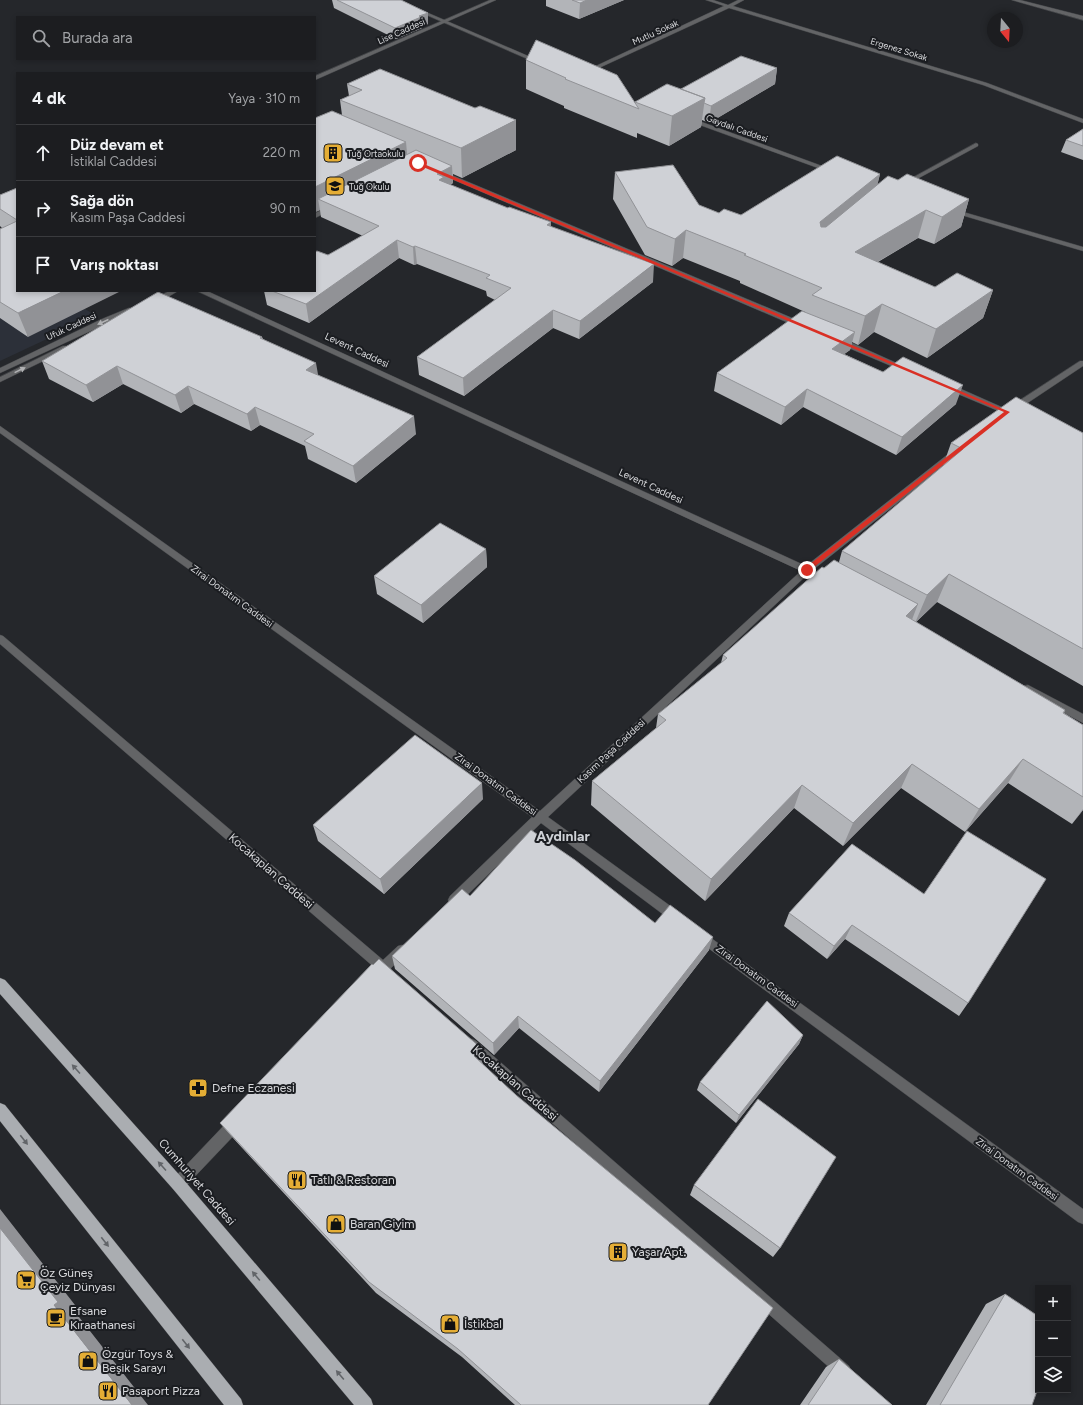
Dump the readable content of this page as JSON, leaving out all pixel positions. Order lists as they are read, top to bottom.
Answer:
{
  "streets": {
    "highway": ["Cumhuriyet Caddesi"],
    "street": [
      "Lise Caddesi",
      "Mutlu Sokak",
      "Ergenez Sokak",
      "Gaydalı Caddesi",
      "Ufuk Caddesi",
      "Levent Caddesi",
      "Zirai Donatım Caddesi",
      "Kasım Paşa Caddesi",
      "Kocakaplan Caddesi"
    ]
  },
  "crossings": [
    ["Mutlu Sokak", "Ergenez Sokak"],
    ["Levent Caddesi", "Kasım Paşa Caddesi"],
    ["Zirai Donatım Caddesi", "Kasım Paşa Caddesi"]
  ],
  "districts": ["Aydınlar"],
  "places": {
    "building": ["Tuğ Ortaokulu", "Yaşar Apt."],
    "school or university": ["Tuğ Okulu"],
    "pharmacy": ["Defne Eczanesi"],
    "restaurant": ["Tatlı & Restoran", "Pasaport Pizza"],
    "shop": ["Baran Giyim", "İstikbal", "Özgür Toys & Beşik Sarayı"],
    "supermarket": ["Öz Güneş Çeyiz Dünyası"],
    "cafe": ["Efsane Kıraathanesi"]
  },
  "north": "bottom",
  "page": {
    "search": "Burada ara",
    "heading": ["4 dk", "Yaya · 310 m"],
    "list": [
      ["Düz devam et", "İstiklal Caddesi", "220 m"],
      ["Sağa dön", "Kasım Paşa Caddesi", "90 m"],
      "Varış noktası"
    ],
    "map_buttons": ["+", "−"]
  }
}
